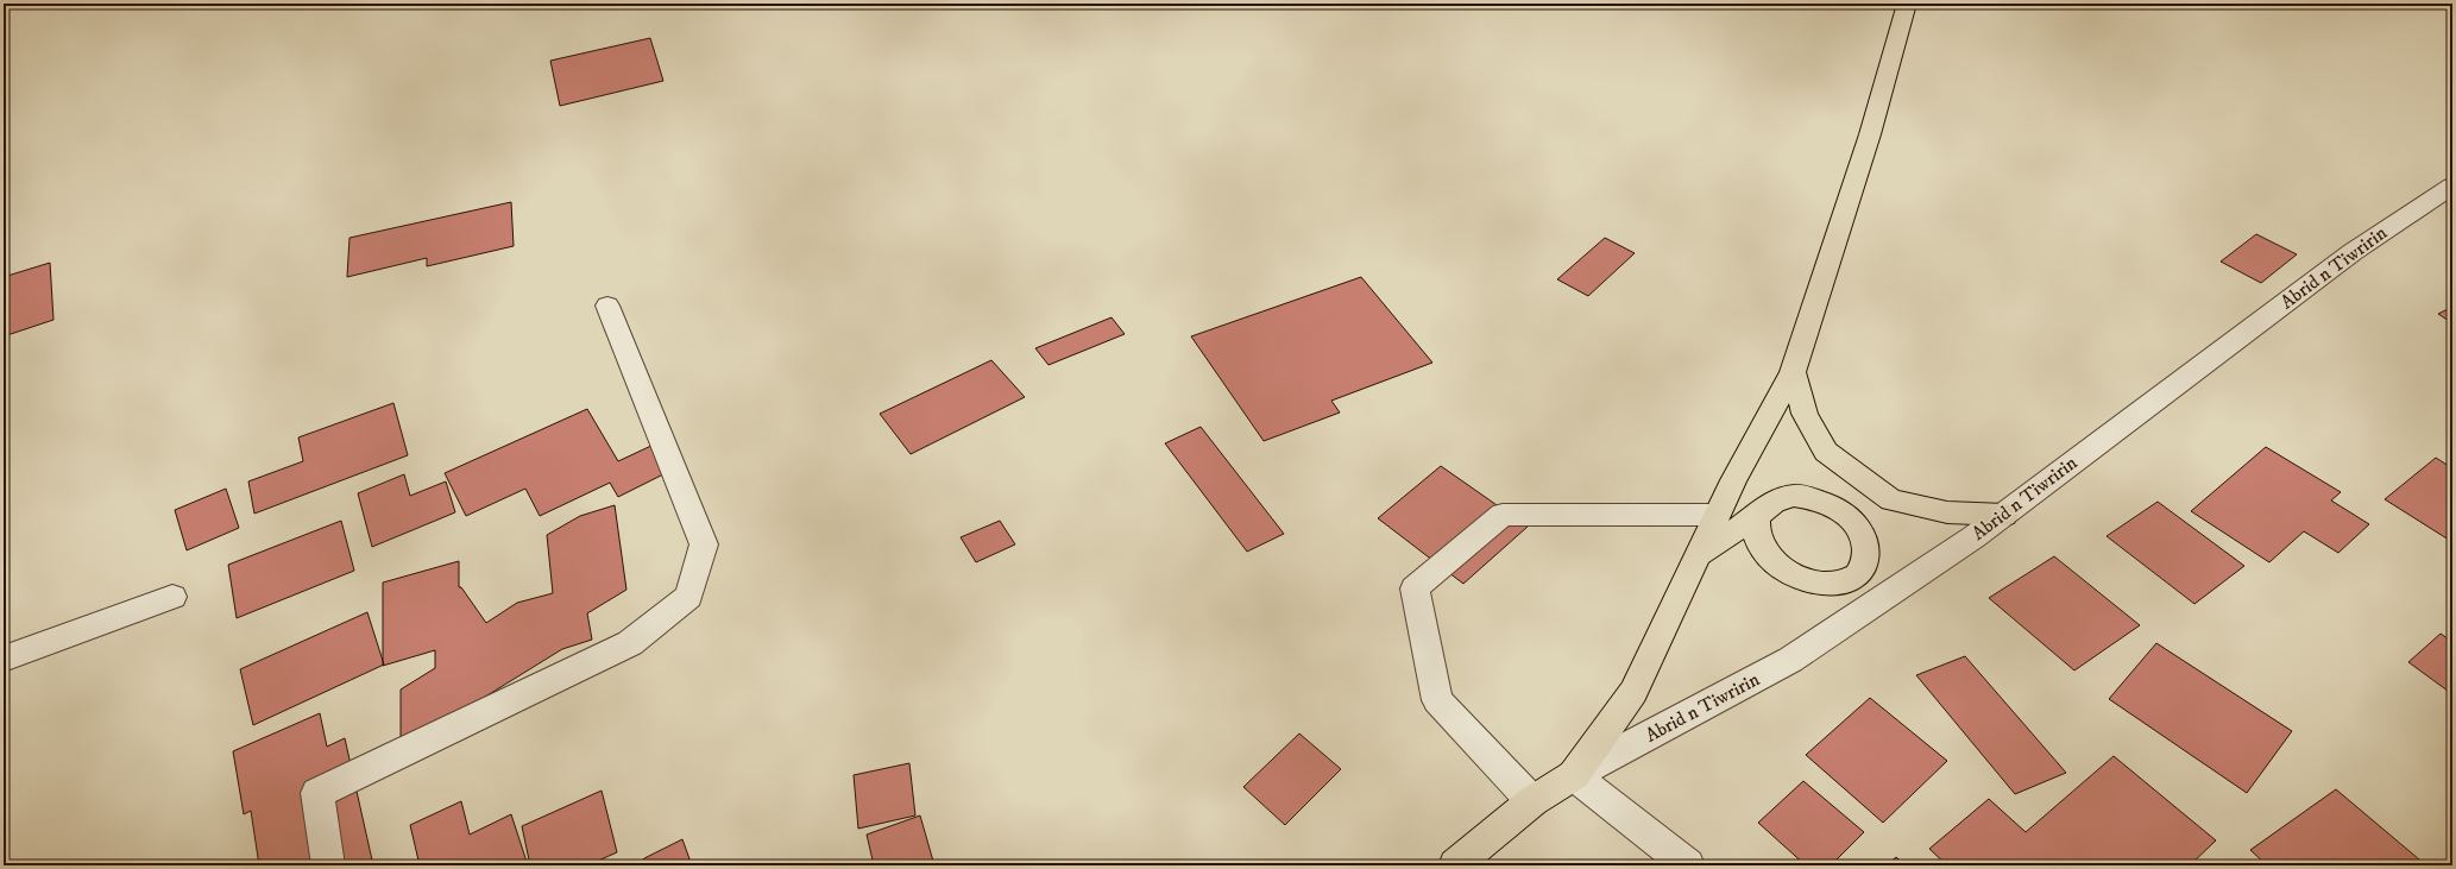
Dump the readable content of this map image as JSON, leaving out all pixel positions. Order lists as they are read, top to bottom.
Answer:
{
  "streets": {
    "street": ["Abrid n Tiwririn"]
  }
}
